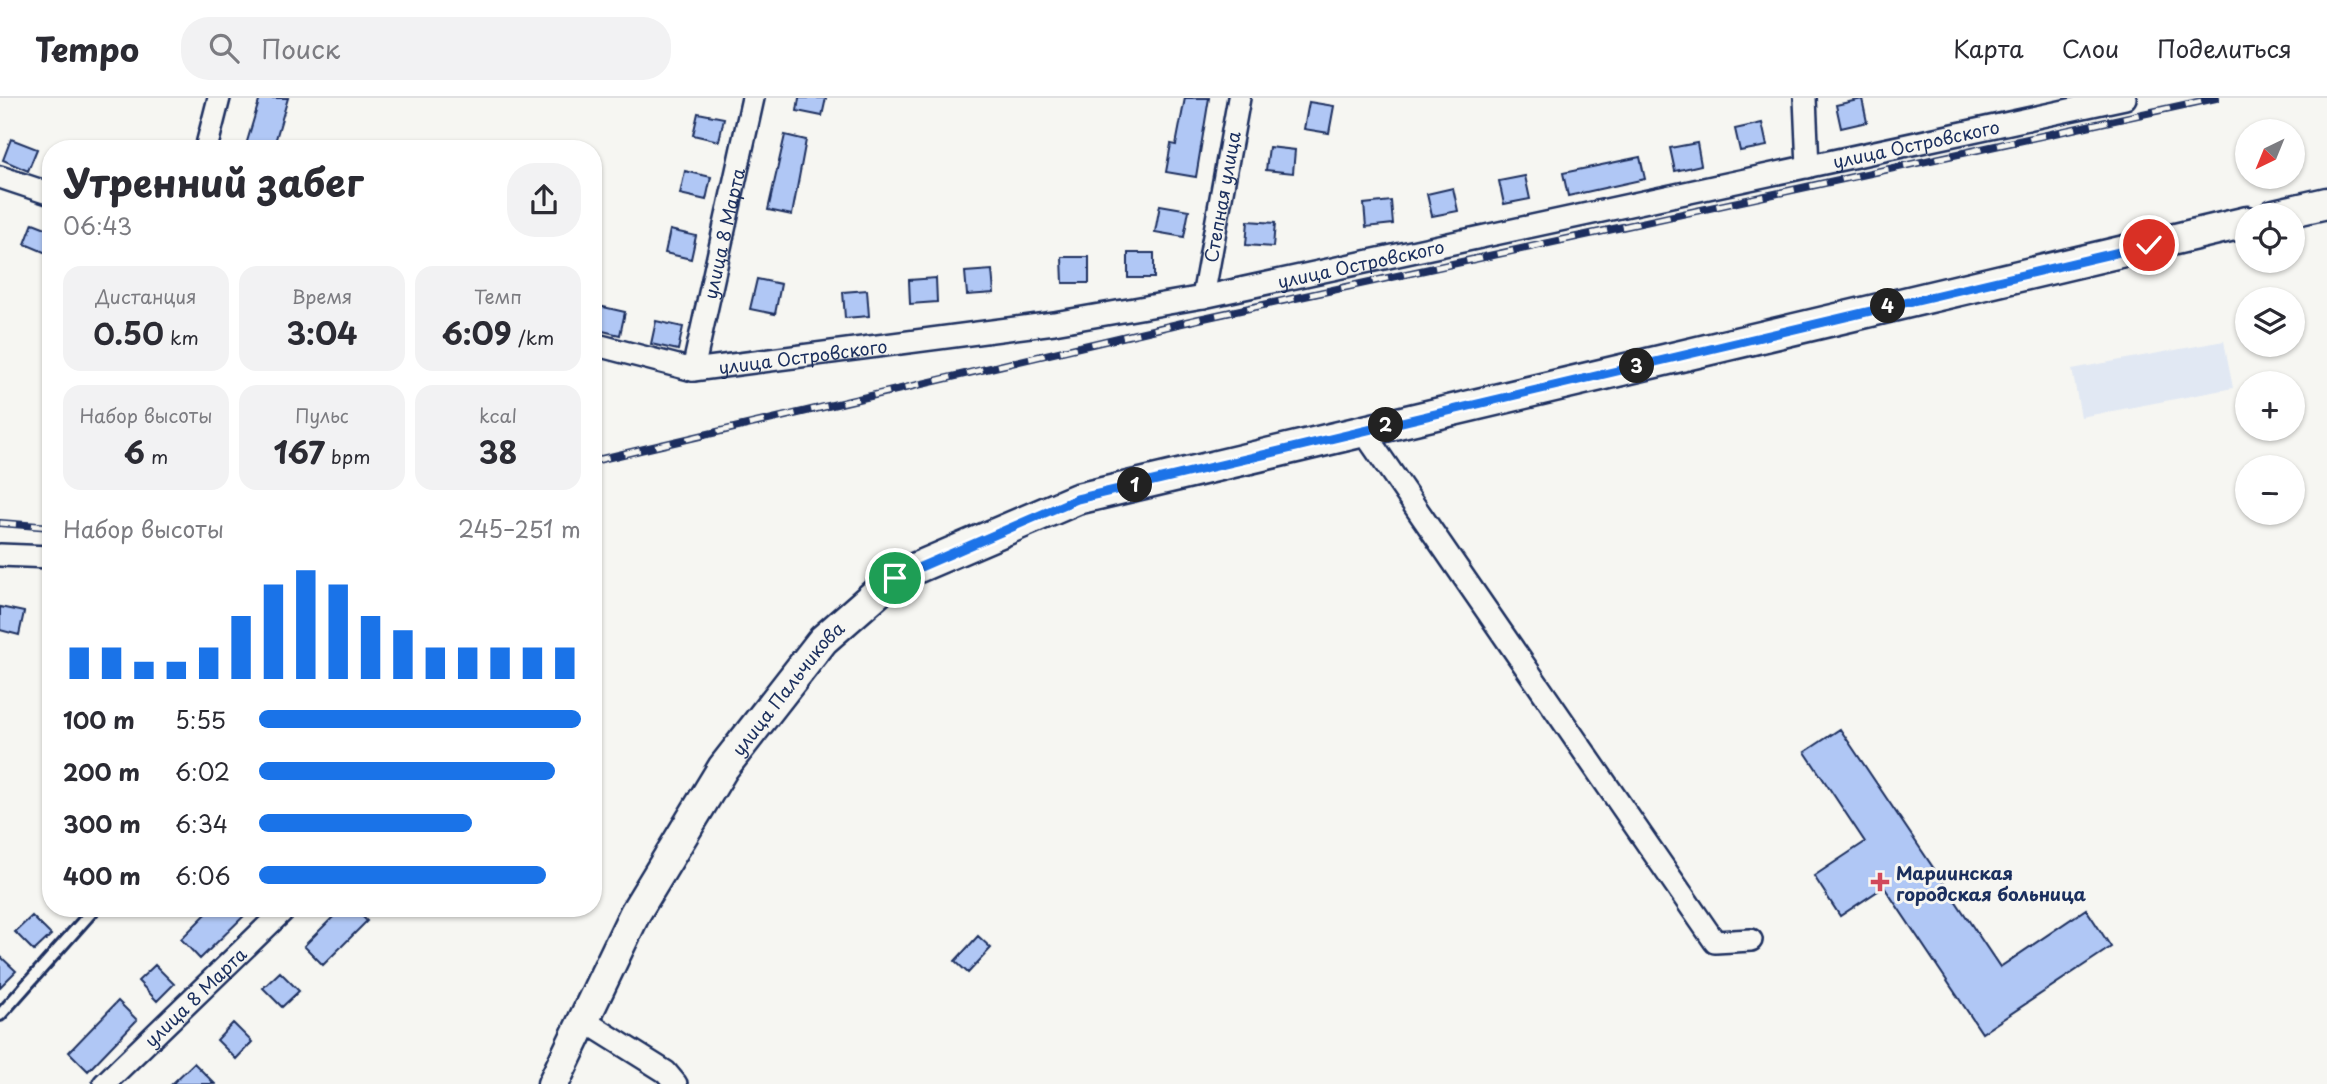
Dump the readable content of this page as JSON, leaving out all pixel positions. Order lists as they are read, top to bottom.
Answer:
{
  "streets": {
    "street": [
      "улица Островского",
      "Степная улица",
      "улица 8 Марта",
      "улица Пальчикова"
    ]
  },
  "crossings": [
    ["улица Островского", "Степная улица"],
    ["улица Островского", "улица 8 Марта"]
  ],
  "places": {
    "health": ["Мариинская городская больница"]
  },
  "north": "bottom left",
  "page": {
    "header": "Tempo",
    "search": "Поиск",
    "nav": ["Карта", "Слои", "Поделиться"],
    "map_buttons": ["+", "−"],
    "heading": ["Утренний забег", "06:43"],
    "stats": [
      ["Дистанция", "0.50 km"],
      ["Время", "3:04"],
      ["Темп", "6:09 /km"],
      ["Набор высоты", "6 m"],
      ["Пульс", "167 bpm"],
      ["kcal", "38"]
    ],
    "pins": [
      "4",
      "3",
      "2",
      "1"
    ],
    "chart": ["Набор высоты", "245–251 m"],
    "list": [
      {
        "name": "100 m",
        "note": "5:55"
      },
      {
        "name": "200 m",
        "note": "6:02"
      },
      {
        "name": "300 m",
        "note": "6:34"
      },
      {
        "name": "400 m",
        "note": "6:06"
      }
    ]
  }
}
